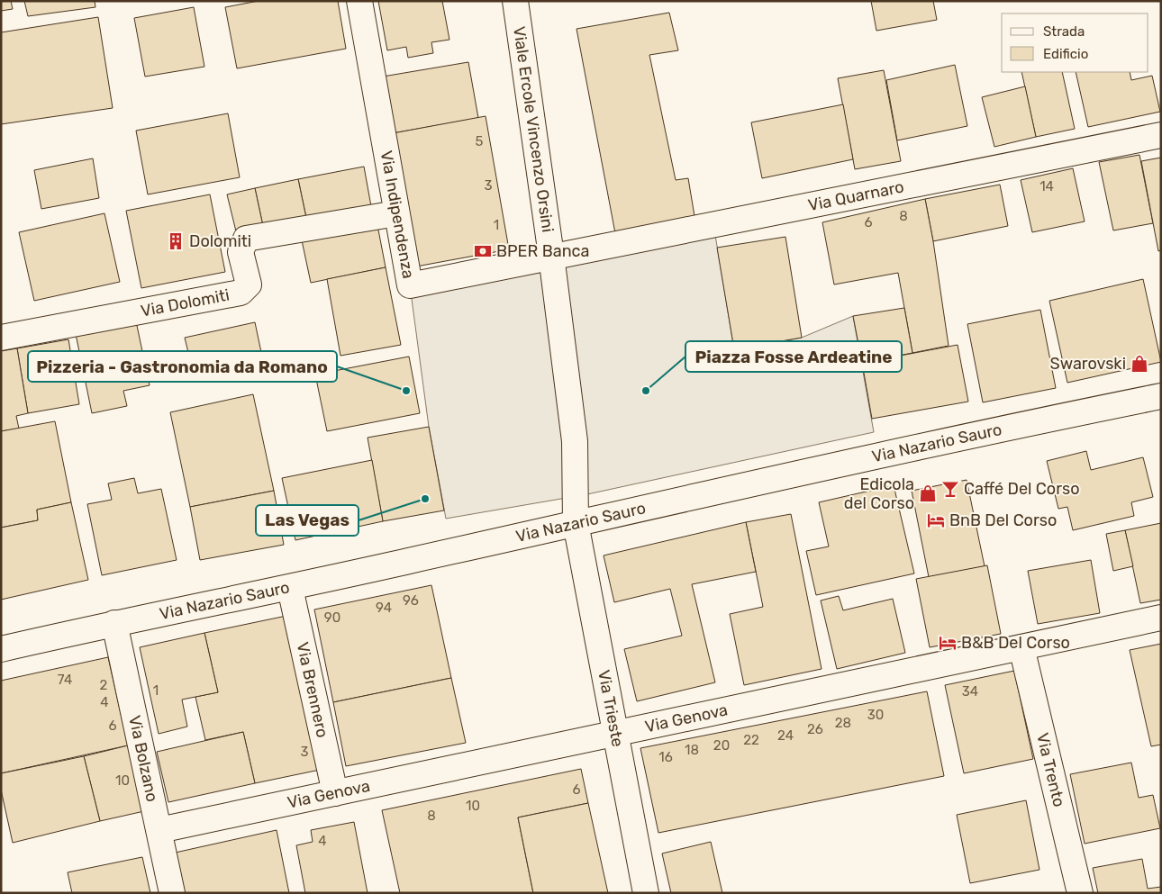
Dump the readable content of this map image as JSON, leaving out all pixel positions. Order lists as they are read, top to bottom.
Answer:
{
  "streets": {
    "street": [
      "Viale Ercole Vincenzo Orsini",
      "Via Quarnaro",
      "Via Indipendenza",
      "Via Dolomiti",
      "Via Nazario Sauro",
      "Via Brennero",
      "Via Trieste",
      "Via Genova",
      "Via Bolzano",
      "Via Trento"
    ]
  },
  "crossings": [
    ["Viale Ercole Vincenzo Orsini", "Via Quarnaro"],
    ["Viale Ercole Vincenzo Orsini", "Via Indipendenza"],
    ["Viale Ercole Vincenzo Orsini", "Via Trieste"],
    ["Via Quarnaro", "Via Indipendenza"],
    ["Via Indipendenza", "Via Dolomiti"],
    ["Via Nazario Sauro", "Via Brennero"],
    ["Via Nazario Sauro", "Via Trieste"],
    ["Via Nazario Sauro", "Via Bolzano"],
    ["Via Brennero", "Via Genova"],
    ["Via Trieste", "Via Genova"],
    ["Via Genova", "Via Bolzano"],
    ["Via Genova", "Via Trento"]
  ],
  "places": {
    "building": ["Dolomiti"],
    "bank": ["BPER Banca"],
    "shop": ["Swarovski", "Edicola del Corso"],
    "other": ["Pizzeria - Gastronomia da Romano", "Piazza Fosse Ardeatine", "Las Vegas"],
    "bar": ["Caffé Del Corso"],
    "hotel": ["BnB Del Corso", "B&B Del Corso"]
  },
  "house_numbers": [
    "5",
    "3",
    "14",
    "8",
    "6",
    "1",
    "96",
    "94",
    "90",
    "74",
    "2",
    "1",
    "34",
    "4",
    "30",
    "28",
    "6",
    "26",
    "24",
    "22",
    "20",
    "18",
    "3",
    "16",
    "10",
    "6",
    "10",
    "8",
    "4"
  ],
  "legend": ["Strada", "Edificio"]
}
